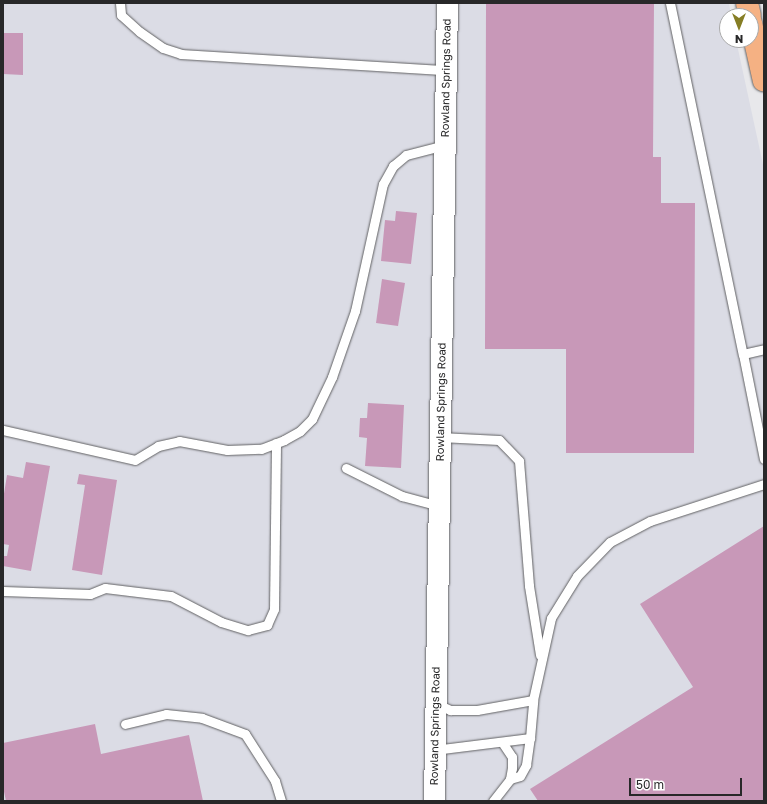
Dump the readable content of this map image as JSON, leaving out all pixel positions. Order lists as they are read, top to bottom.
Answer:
{
  "streets": {
    "street": ["Rowland Springs Road"]
  },
  "scale_bar": "50 m",
  "north": "bottom"
}
